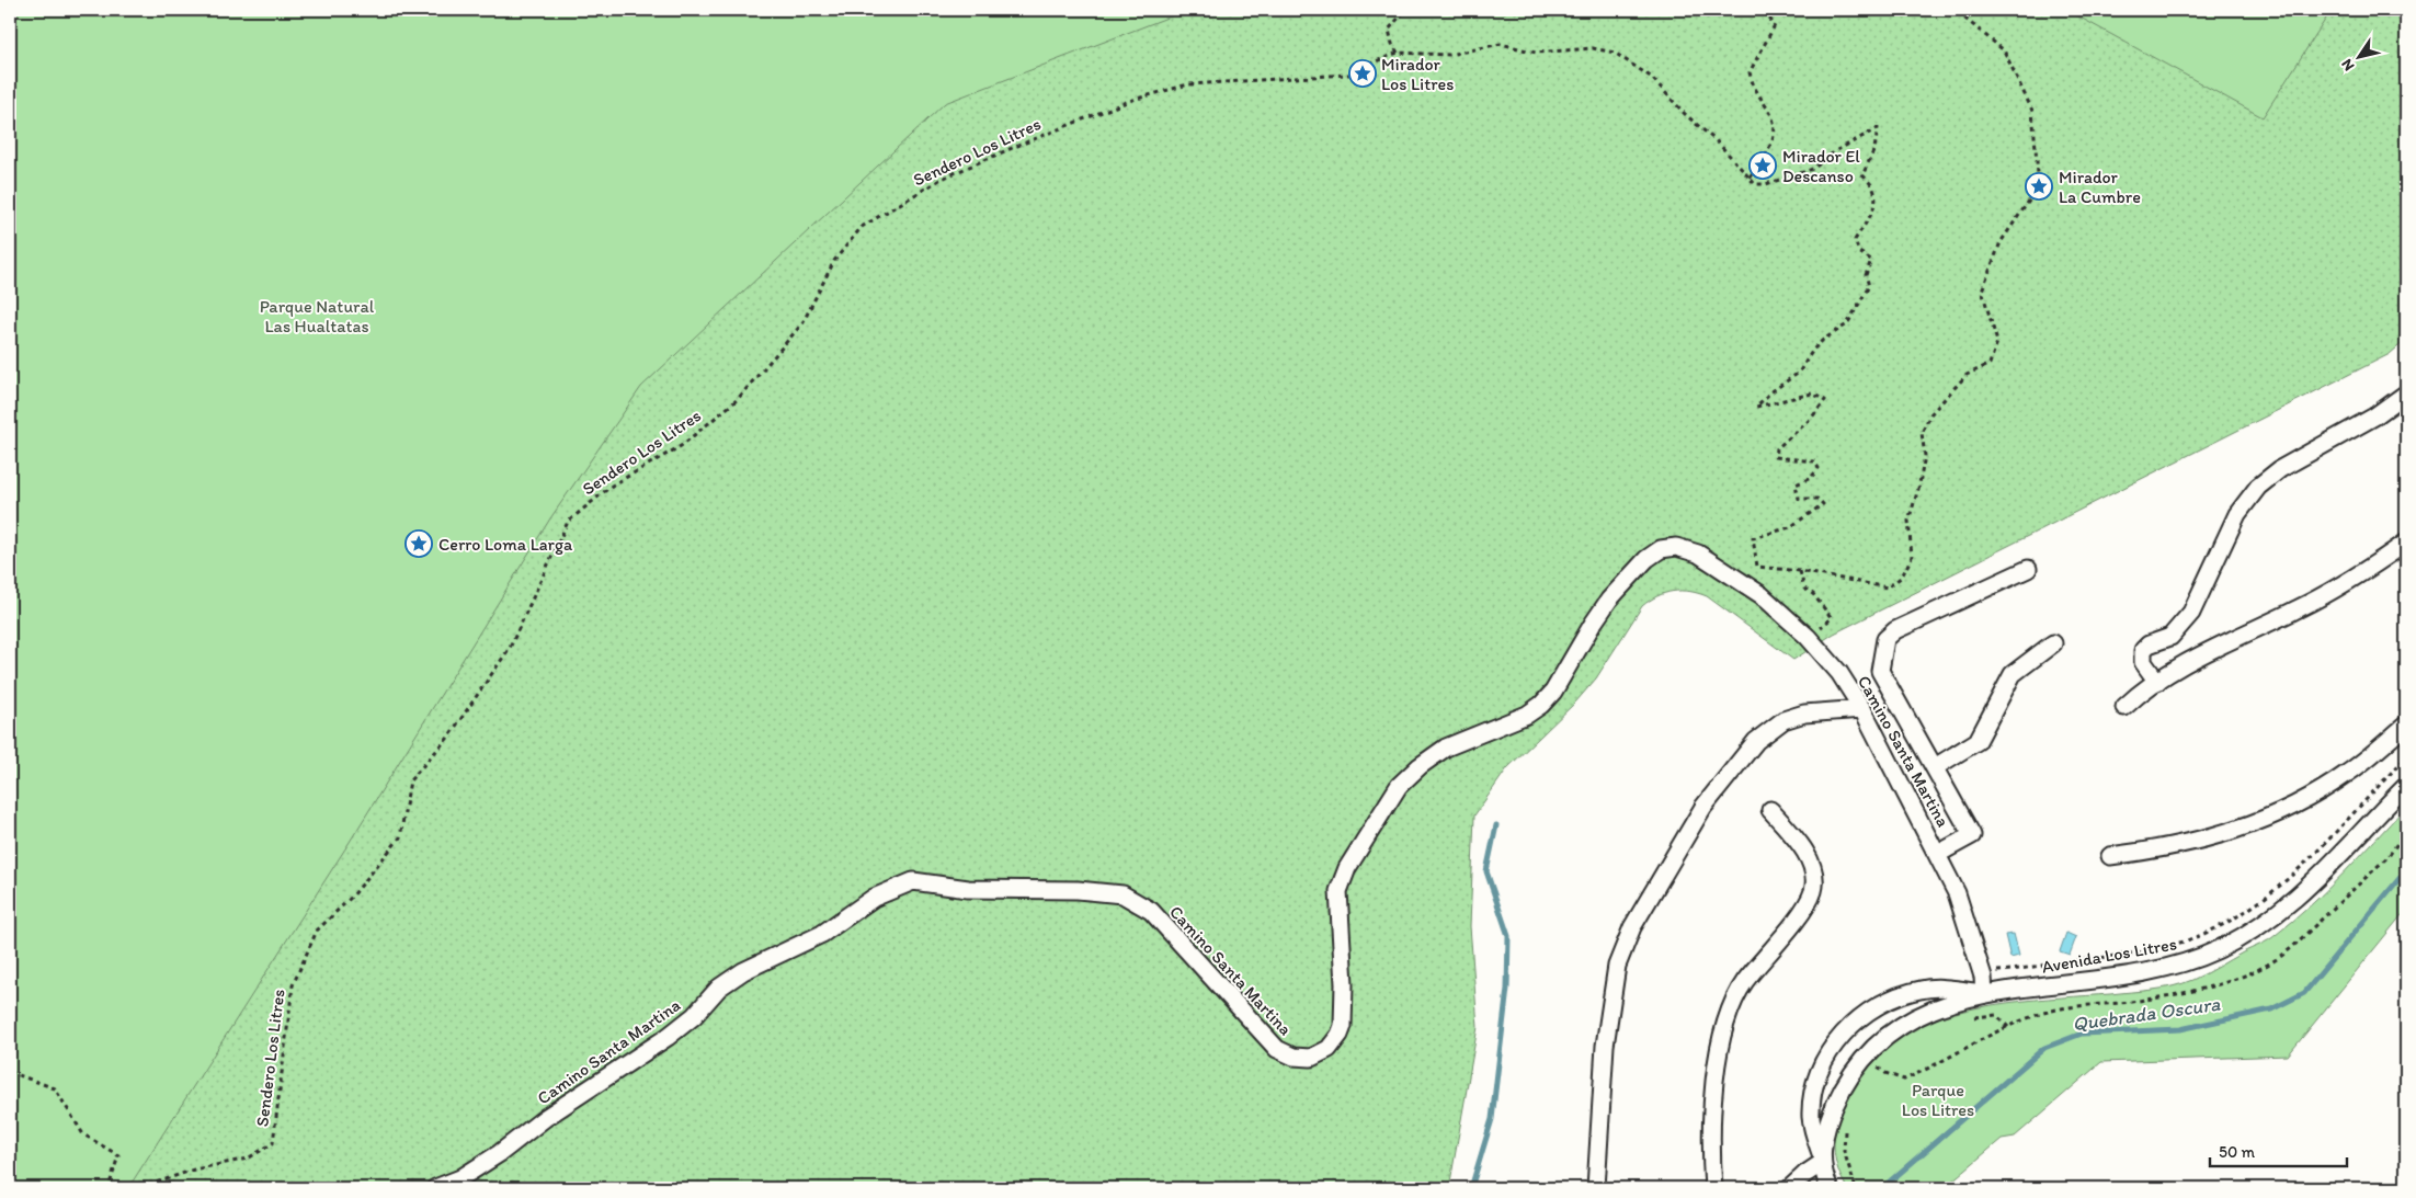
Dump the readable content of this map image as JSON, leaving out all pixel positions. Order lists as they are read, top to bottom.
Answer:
{
  "streets": {
    "street": ["Camino Santa Martina", "Avenida Los Litres"],
    "path": ["Sendero Los Litres"]
  },
  "crossings": [
    ["Camino Santa Martina", "Avenida Los Litres"]
  ],
  "water": ["Quebrada Oscura"],
  "parks": ["Parque Natural Las Hualtatas", "Parque Los Litres"],
  "places": {
    "place": [
      "Mirador Los Litres",
      "Mirador El Descanso",
      "Mirador La Cumbre",
      "Cerro Loma Larga"
    ]
  },
  "scale_bar": "50 m",
  "north": "bottom left"
}
